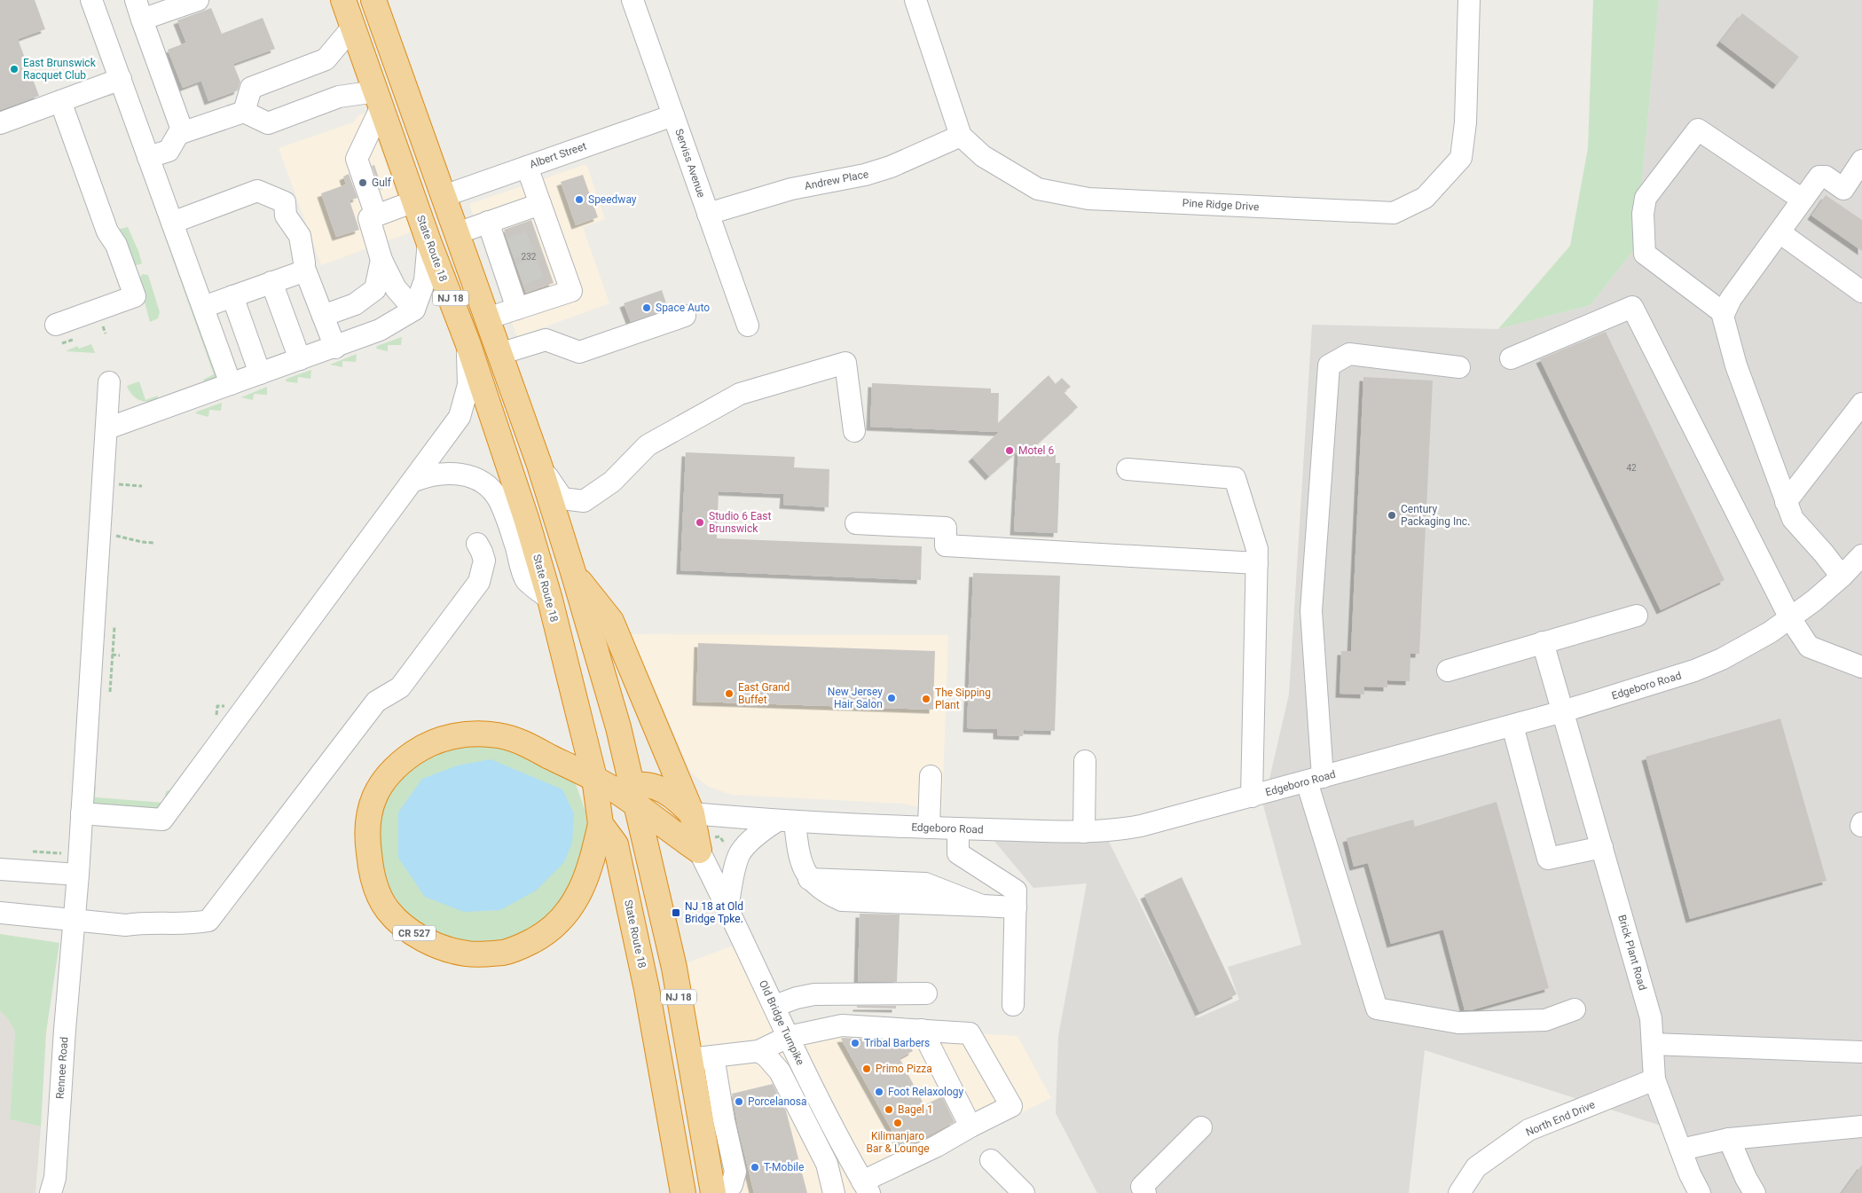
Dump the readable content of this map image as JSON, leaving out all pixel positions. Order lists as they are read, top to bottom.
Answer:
{
  "streets": {
    "highway": ["State Route 18", "NJ 18", "CR 527"],
    "street": [
      "Albert Street",
      "Serviss Avenue",
      "Andrew Place",
      "Pine Ridge Drive",
      "Edgeboro Road",
      "Brick Plant Road",
      "Old Bridge Turnpike",
      "Rennee Road",
      "North End Drive"
    ]
  },
  "crossings": [
    ["Albert Street", "Serviss Avenue"],
    ["Albert Street", "State Route 18"],
    ["Serviss Avenue", "Andrew Place"],
    ["Andrew Place", "Pine Ridge Drive"],
    ["State Route 18", "CR 527"],
    ["Edgeboro Road", "CR 527"],
    ["Edgeboro Road", "Brick Plant Road"],
    ["CR 527", "Old Bridge Turnpike"],
    ["Brick Plant Road", "North End Drive"]
  ],
  "places": {
    "other": [
      "East Brunswick Racquet Club",
      "Gulf",
      "Speedway",
      "Space Auto",
      "Motel 6",
      "Century Packaging Inc.",
      "Studio 6 East Brunswick",
      "East Grand Buffet",
      "New Jersey Hair Salon",
      "The Sipping Plant",
      "Tribal Barbers",
      "Primo Pizza",
      "Foot Relaxology",
      "Porcelanosa",
      "Bagel 1",
      "Kilimanjaro Bar & Lounge",
      "T-Mobile"
    ],
    "transit": ["NJ 18 at Old Bridge Tpke."]
  },
  "house_numbers": ["232", "42"]
}
